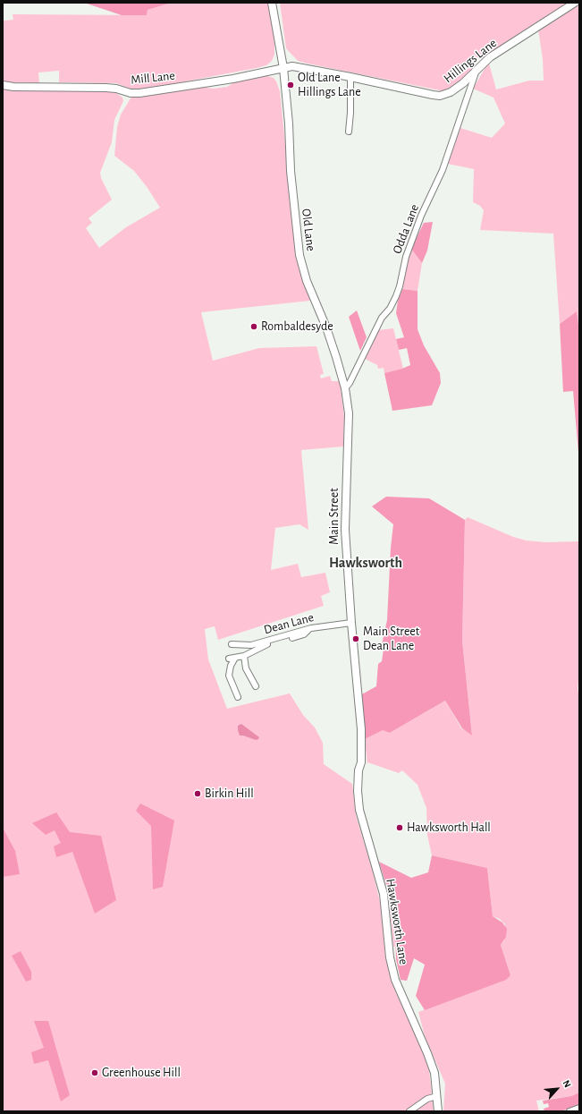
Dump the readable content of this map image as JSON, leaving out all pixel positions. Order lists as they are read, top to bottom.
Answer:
{
  "streets": {
    "street": [
      "Hillings Lane",
      "Mill Lane",
      "Odda Lane",
      "Old Lane",
      "Main Street",
      "Dean Lane",
      "Hawksworth Lane"
    ]
  },
  "crossings": [
    ["Hillings Lane", "Mill Lane"],
    ["Hillings Lane", "Odda Lane"],
    ["Hillings Lane", "Old Lane"],
    ["Mill Lane", "Old Lane"],
    ["Odda Lane", "Old Lane"],
    ["Odda Lane", "Main Street"],
    ["Old Lane", "Main Street"],
    ["Main Street", "Dean Lane"],
    ["Main Street", "Hawksworth Lane"]
  ],
  "districts": ["Hawksworth"],
  "places": [
    "Old Lane Hillings Lane",
    "Rombaldesyde",
    "Main Street Dean Lane",
    "Birkin Hill",
    "Hawksworth Hall",
    "Greenhouse Hill"
  ],
  "north": "top right"
}
